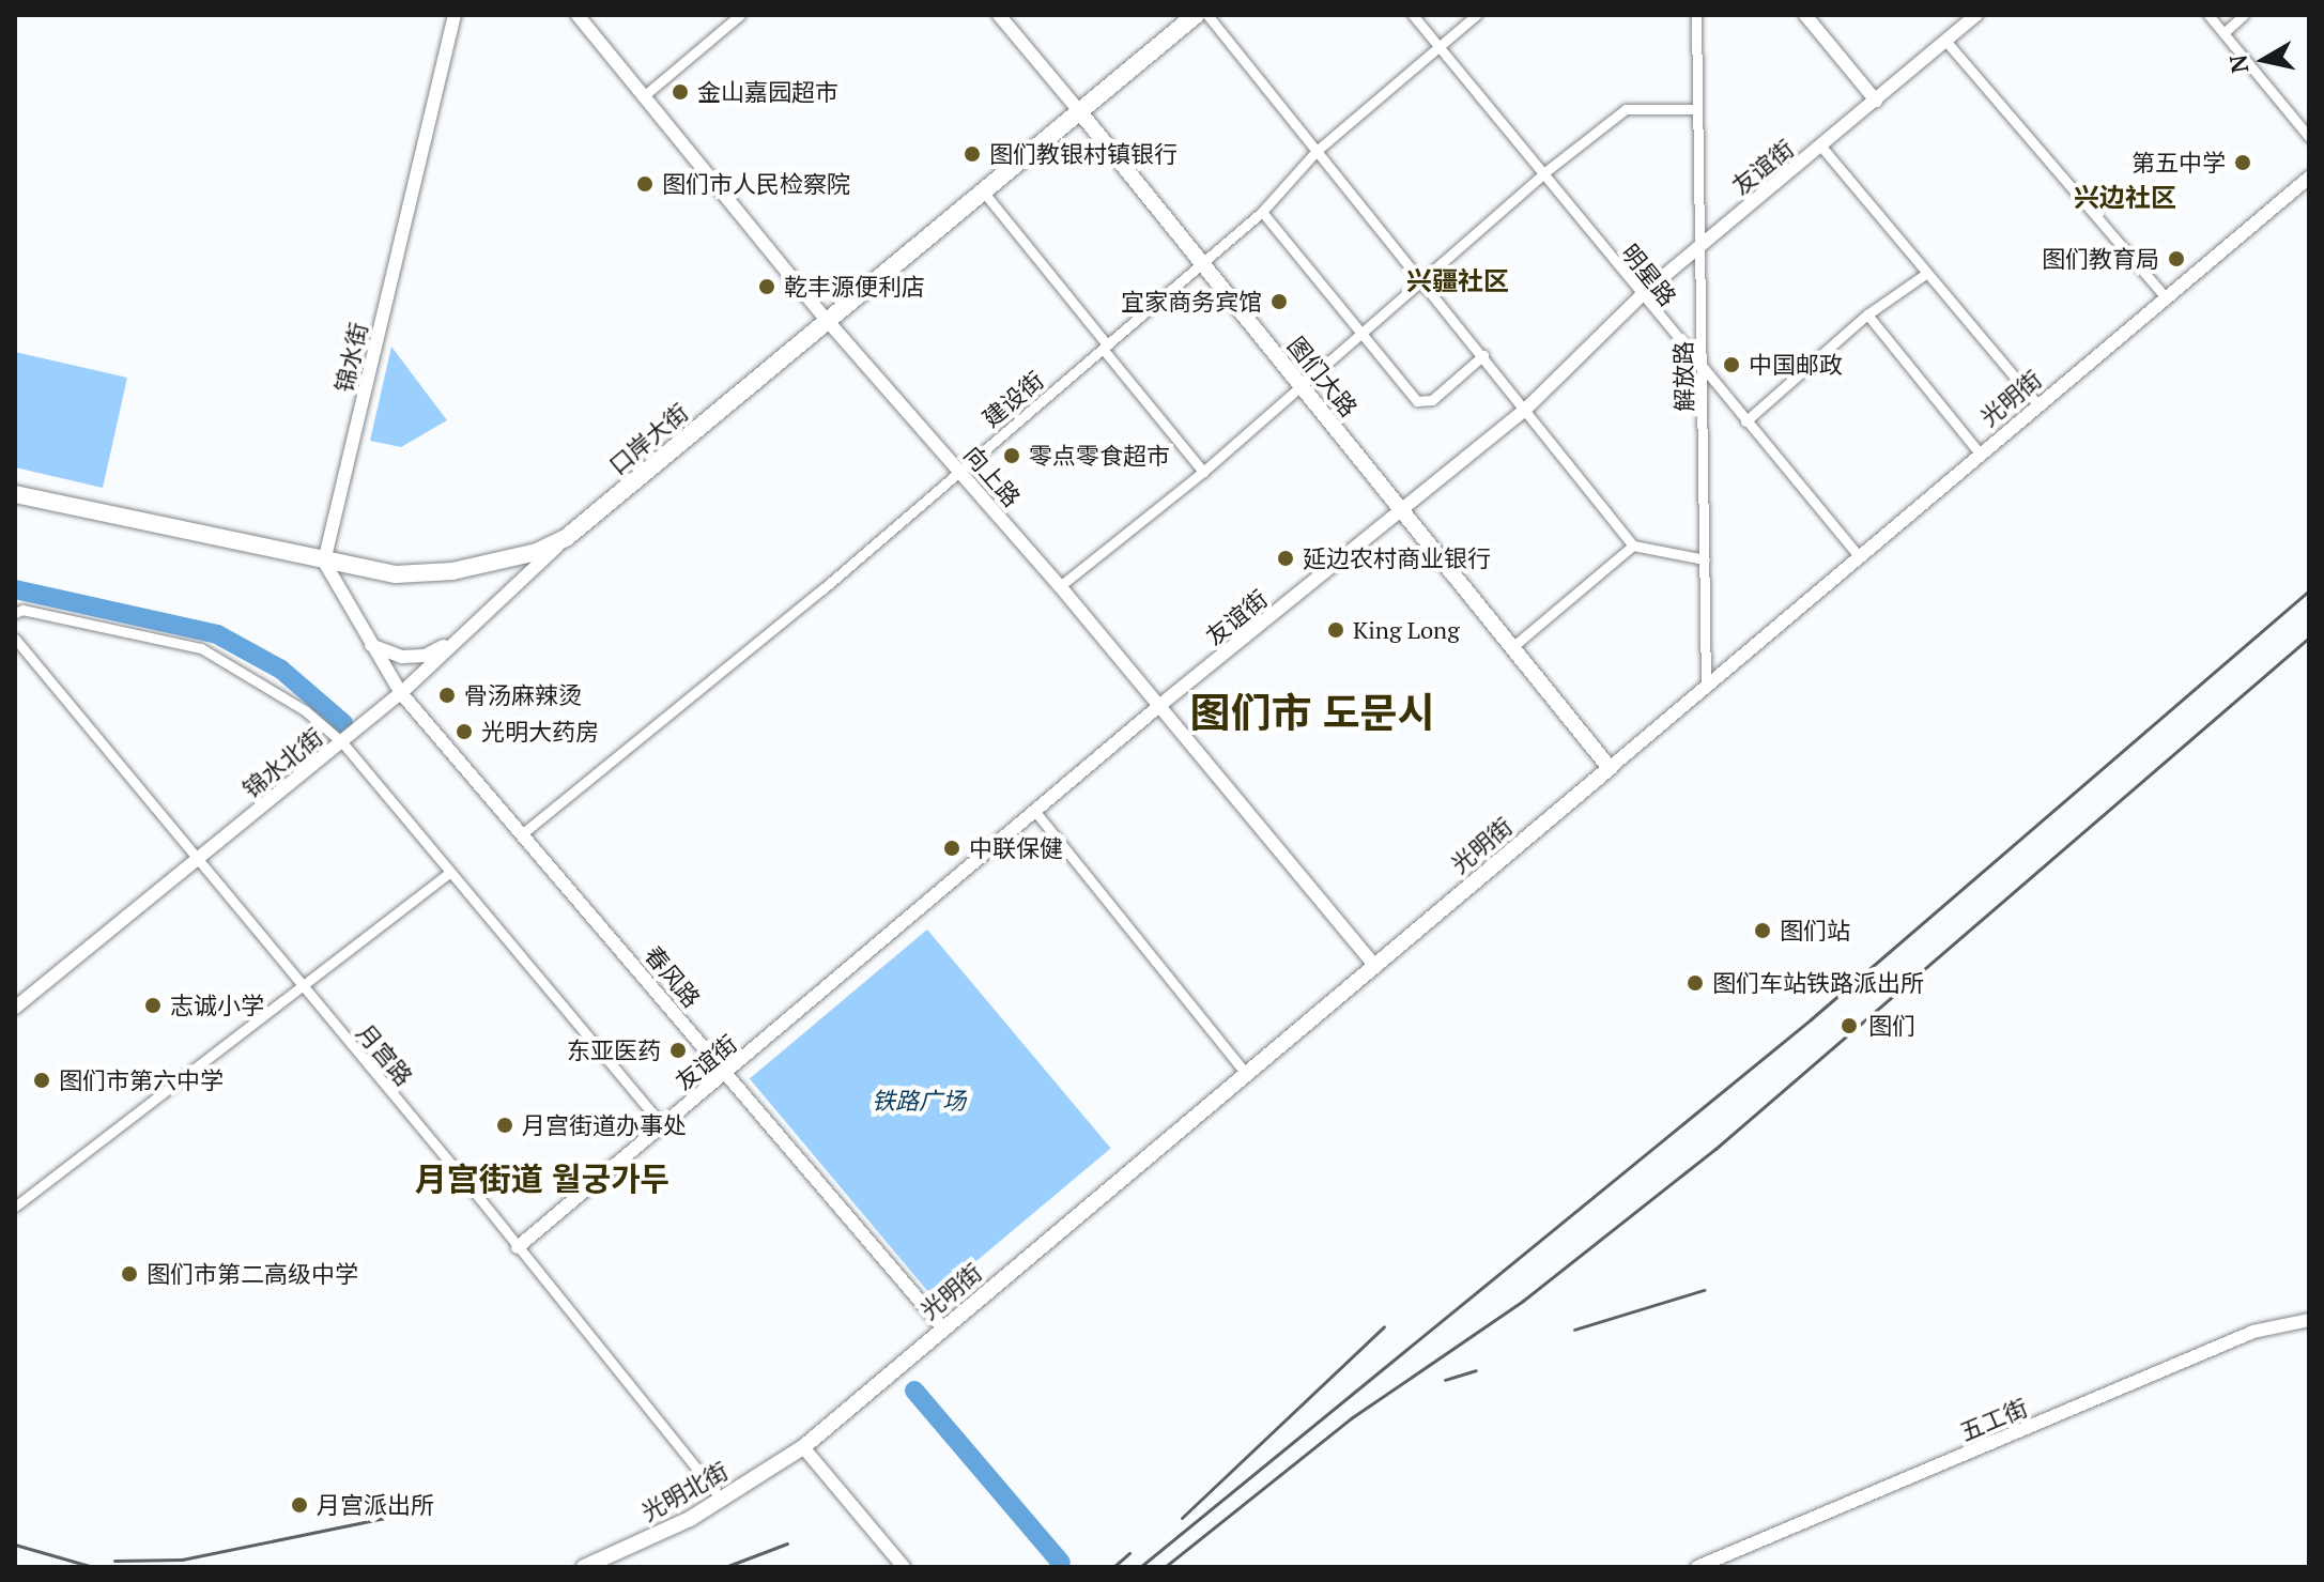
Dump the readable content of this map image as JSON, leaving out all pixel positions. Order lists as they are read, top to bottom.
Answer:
{
  "streets": {
    "highway": ["口岸大街"],
    "main road": ["图们大路", "光明街", "光明北街"],
    "street": [
      "友谊街",
      "明星路",
      "锦水街",
      "解放路",
      "建设街",
      "向上路",
      "锦水北街",
      "春风路",
      "月宫路",
      "五工街"
    ]
  },
  "crossings": [
    ["友谊街", "明星路"],
    ["友谊街", "图们大路"],
    ["友谊街", "解放路"],
    ["友谊街", "向上路"],
    ["友谊街", "春风路"],
    ["友谊街", "月宫路"],
    ["明星路", "解放路"],
    ["明星路", "光明街"],
    ["明星路", "建设街"],
    ["锦水街", "口岸大街"],
    ["图们大路", "光明街"],
    ["图们大路", "建设街"],
    ["图们大路", "口岸大街"],
    ["解放路", "光明街"],
    ["光明街", "向上路"],
    ["光明街", "春风路"],
    ["光明街", "光明北街"],
    ["建设街", "向上路"],
    ["建设街", "春风路"],
    ["口岸大街", "向上路"],
    ["口岸大街", "锦水北街"],
    ["锦水北街", "春风路"],
    ["锦水北街", "月宫路"],
    ["月宫路", "光明北街"]
  ],
  "districts": [
    "兴边社区",
    "兴疆社区",
    "图们市 도문시",
    "月宫街道 월궁가두"
  ],
  "parks": ["铁路广场"],
  "places": [
    "金山嘉园超市",
    "图们教银村镇银行",
    "第五中学",
    "图们市人民检察院",
    "图们教育局",
    "乾丰源便利店",
    "宜家商务宾馆",
    "中国邮政",
    "零点零食超市",
    "延边农村商业银行",
    "King Long",
    "骨汤麻辣烫",
    "光明大药房",
    "中联保健",
    "图们站",
    "图们车站铁路派出所",
    "志诚小学",
    "图们",
    "东亚医药",
    "图们市第六中学",
    "月宫街道办事处",
    "图们市第二高级中学",
    "月宫派出所"
  ],
  "north": "left"
}
